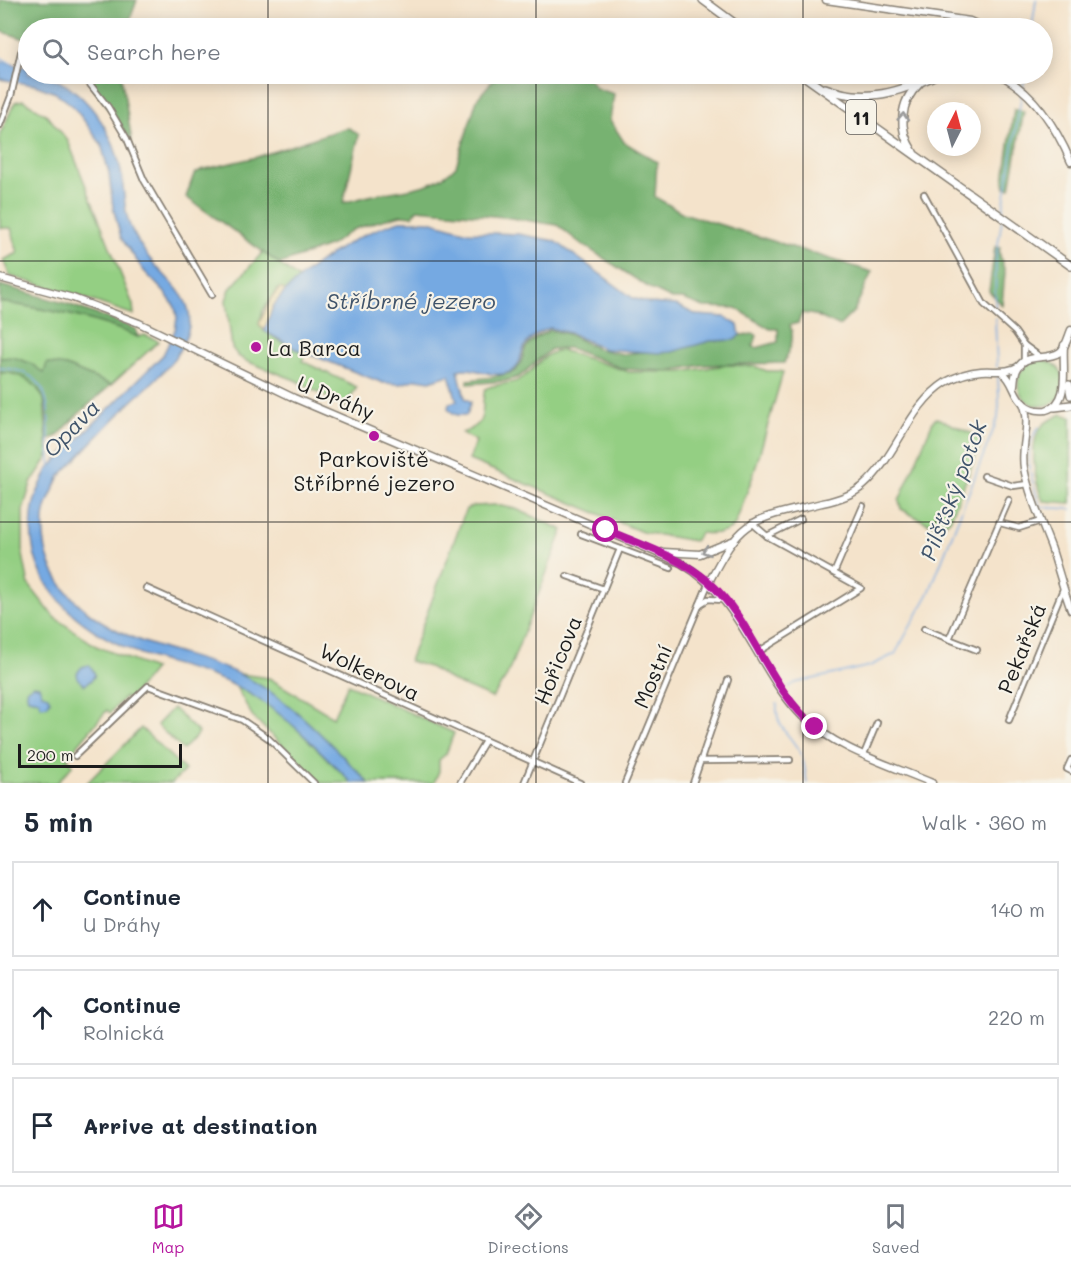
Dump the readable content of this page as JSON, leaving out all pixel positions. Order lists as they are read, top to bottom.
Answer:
{
  "streets": {
    "main road": ["11"],
    "street": [
      "U Dráhy",
      "Pekařská",
      "Hořicova",
      "Wolkerova",
      "Mostní"
    ]
  },
  "crossings": [
    ["U Dráhy", "Mostní"],
    ["Hořicova", "Wolkerova"]
  ],
  "water": ["Stříbrné jezero", "Opava", "Pilšťský potok"],
  "places": ["La Barca", "Parkoviště Stříbrné jezero"],
  "scale_bar": "200 m",
  "north": "top",
  "page": {
    "search": "Search here",
    "scale": "200 m",
    "heading": ["5 min", "Walk · 360 m"],
    "list": [
      ["Continue", "U Dráhy", "140 m"],
      ["Continue", "Rolnická", "220 m"],
      "Arrive at destination"
    ],
    "nav": ["Map", "Directions", "Saved"]
  }
}
